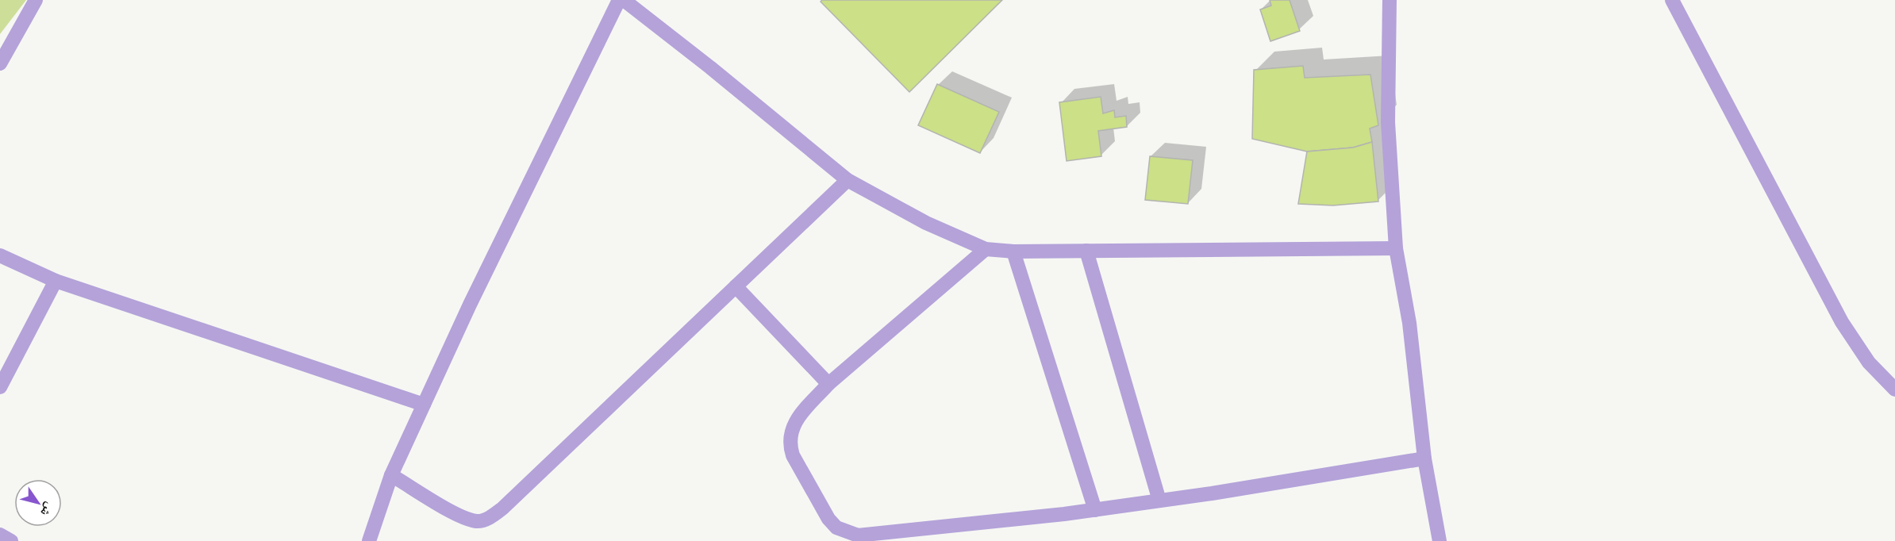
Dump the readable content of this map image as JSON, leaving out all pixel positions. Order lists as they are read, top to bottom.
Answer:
{
  "north": "bottom right"
}
